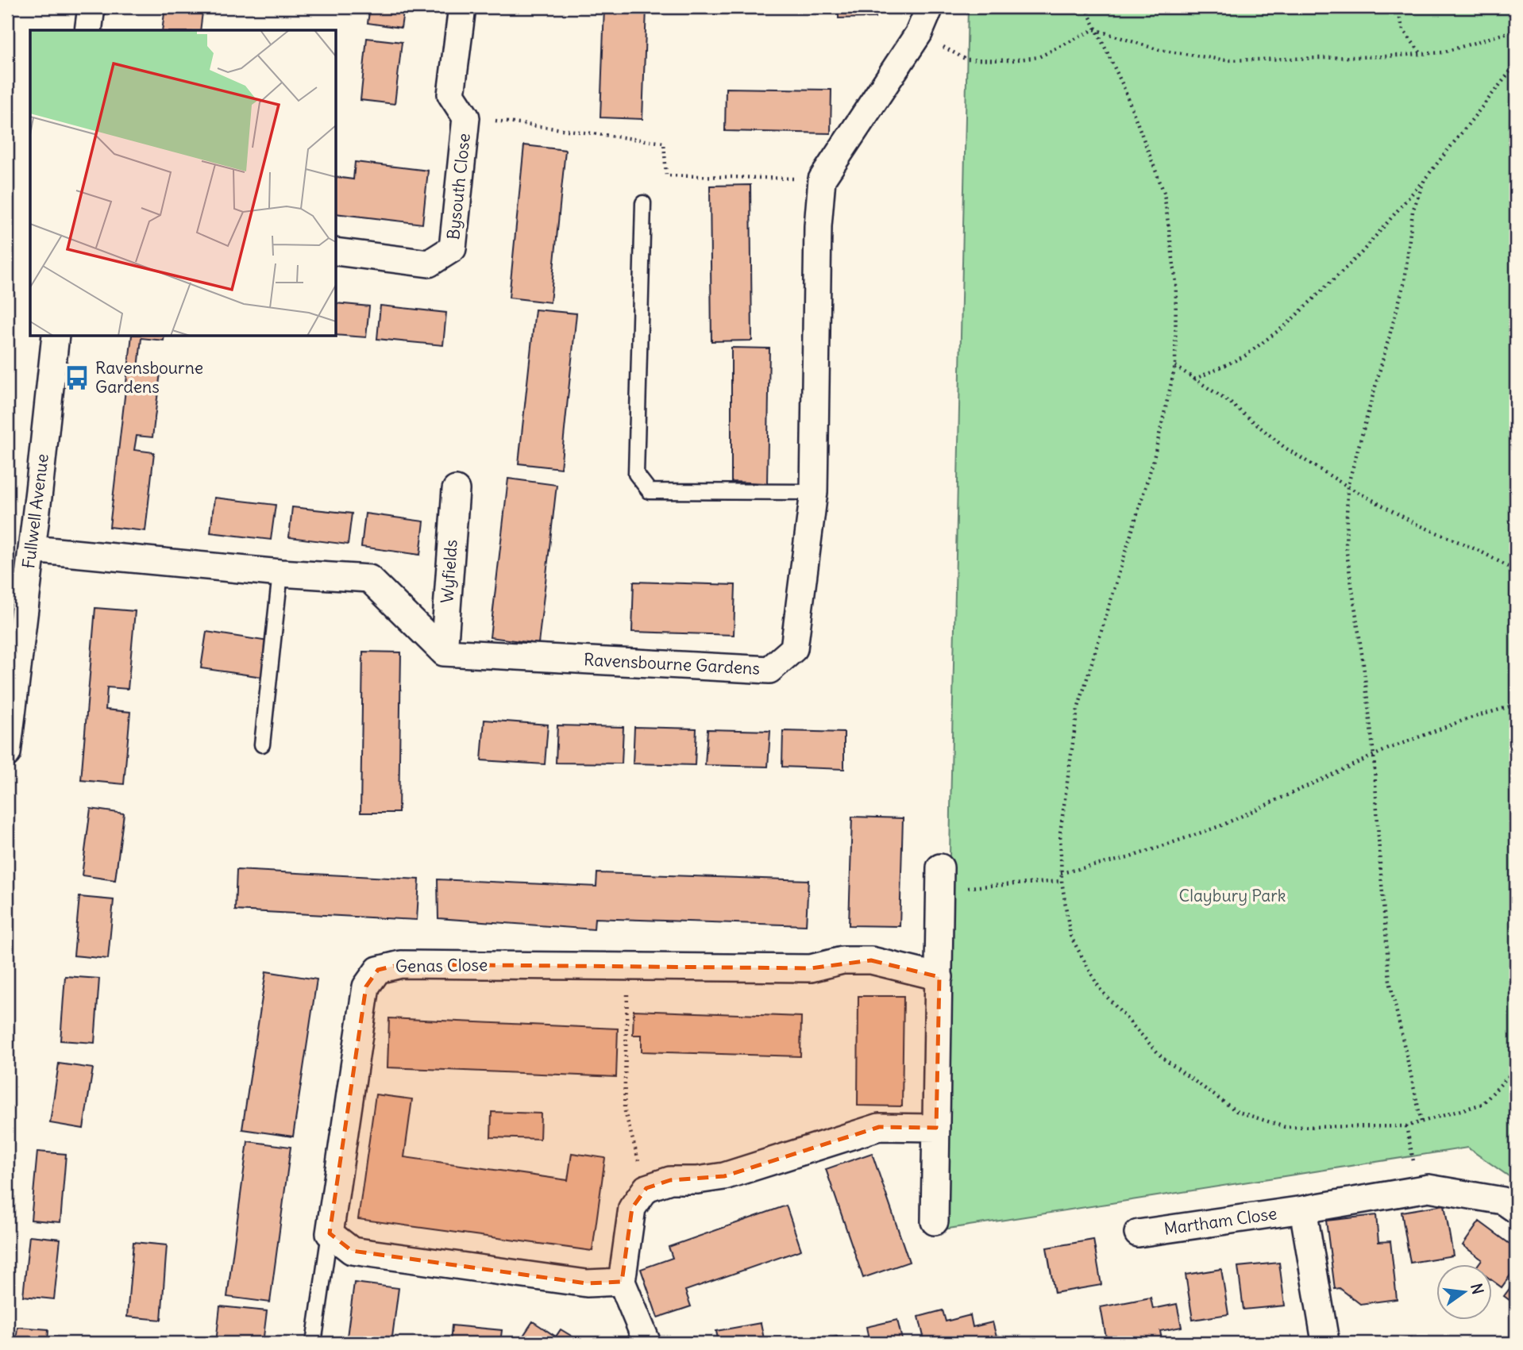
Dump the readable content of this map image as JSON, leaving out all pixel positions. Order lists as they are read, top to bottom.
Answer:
{
  "streets": {
    "street": [
      "Bysouth Close",
      "Fullwell Avenue",
      "Wyfields",
      "Ravensbourne Gardens",
      "Genas Close",
      "Martham Close"
    ]
  },
  "crossings": [
    ["Wyfields", "Ravensbourne Gardens"]
  ],
  "parks": ["Claybury Park"],
  "places": {
    "bus stop": ["Ravensbourne Gardens"]
  },
  "north": "right"
}
